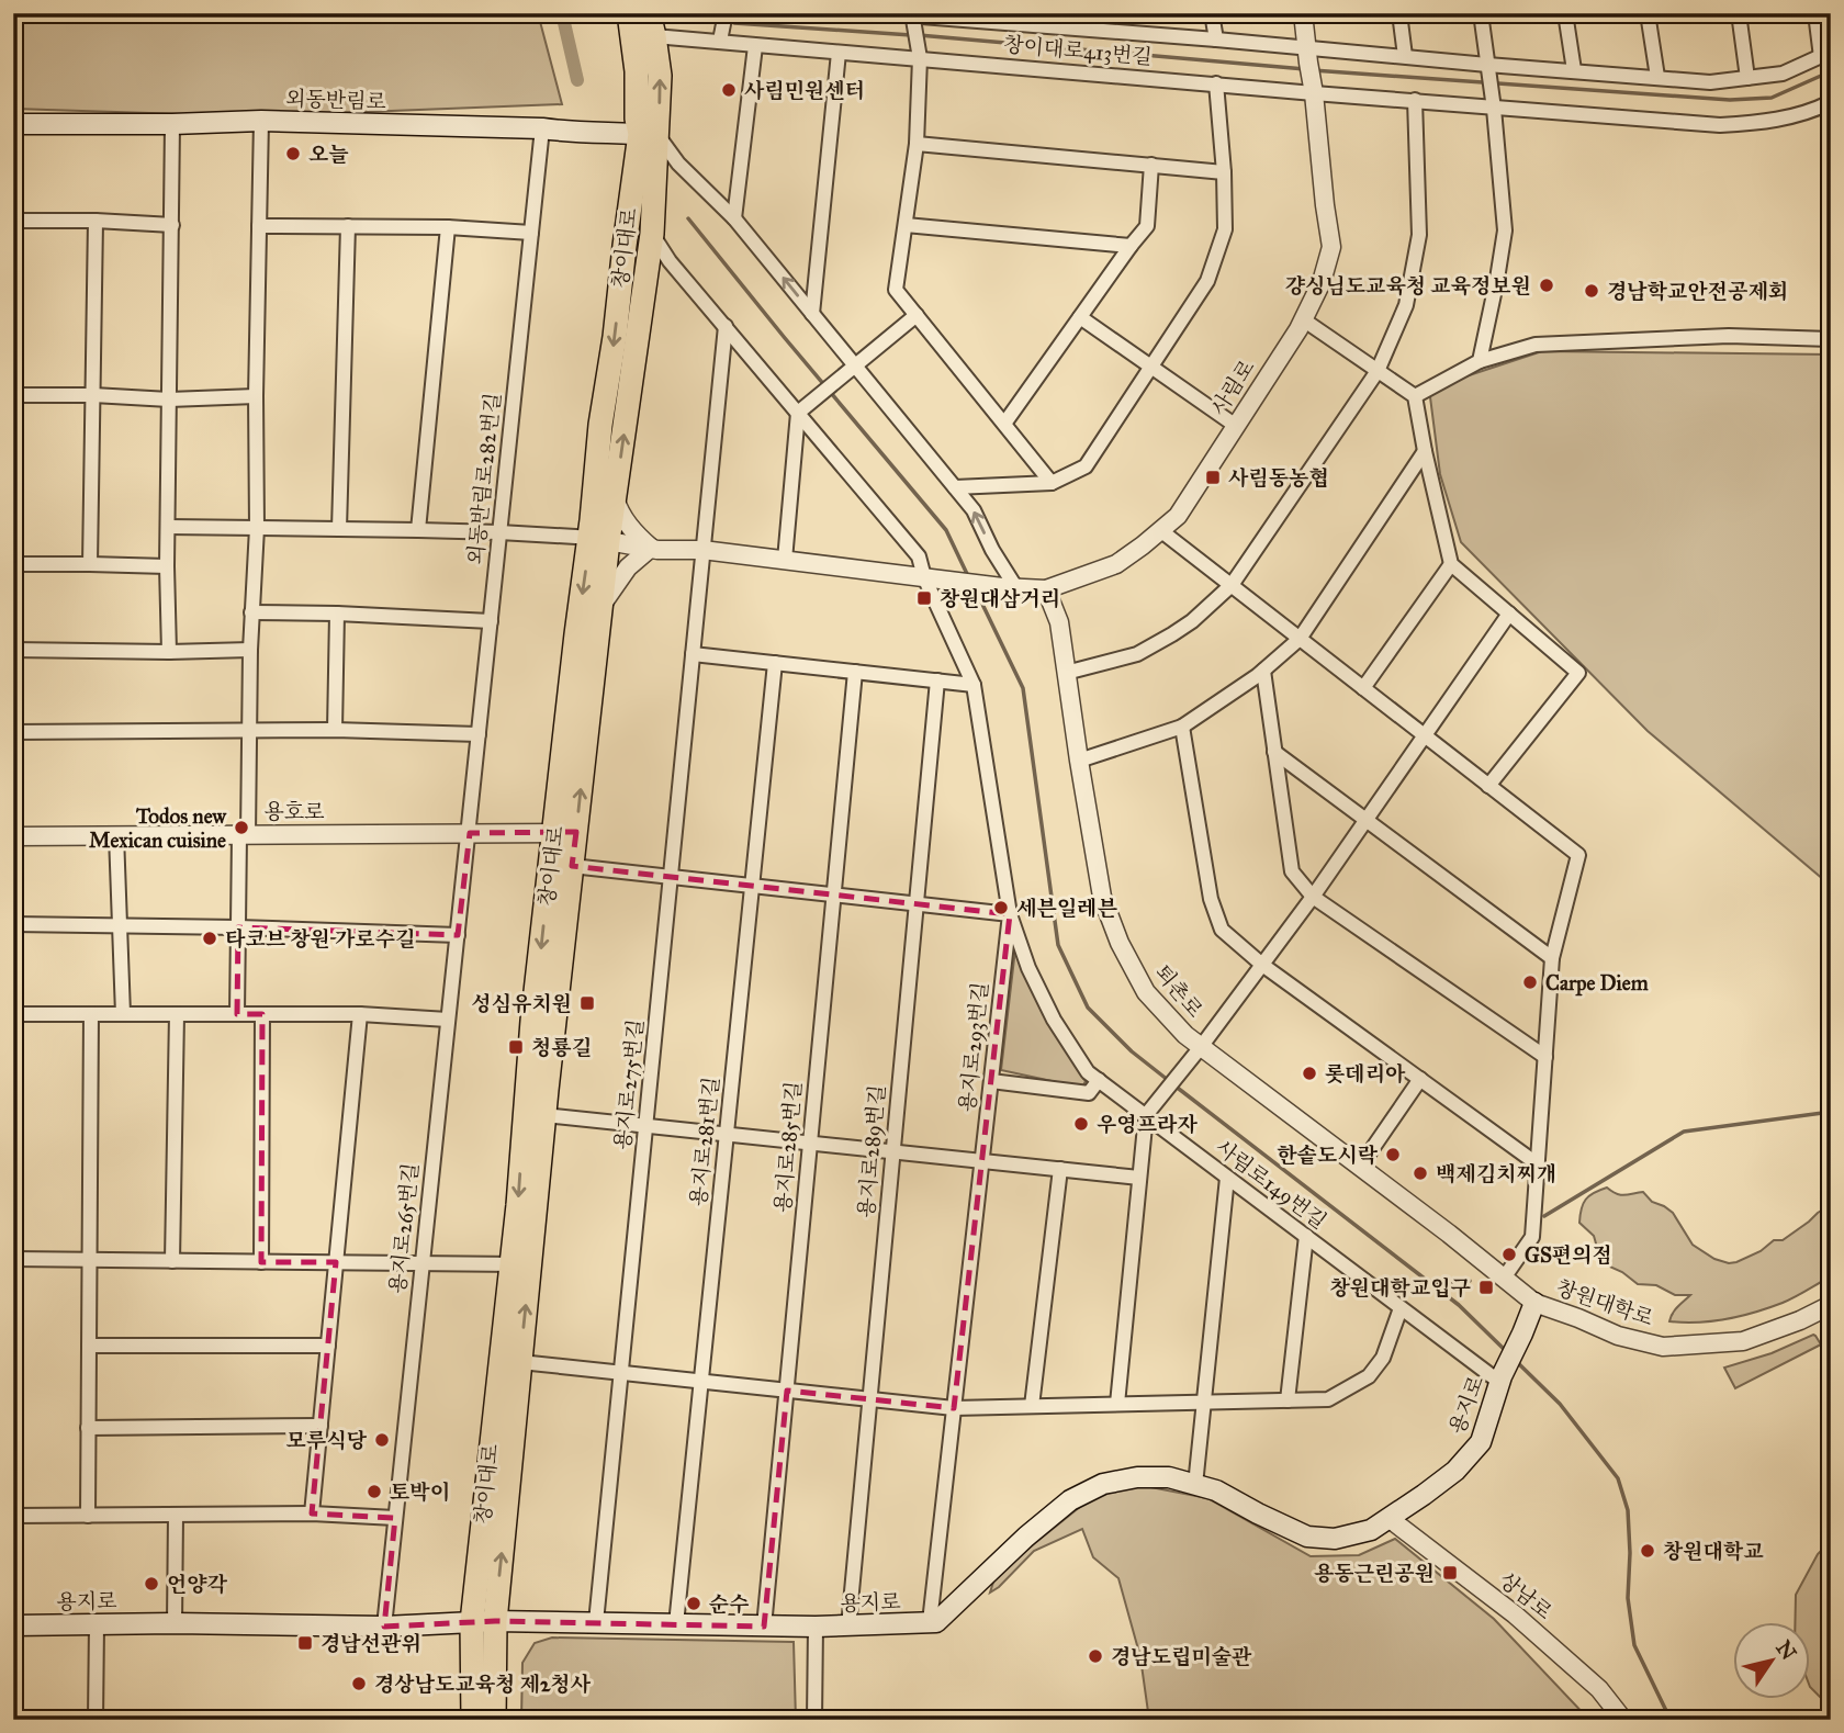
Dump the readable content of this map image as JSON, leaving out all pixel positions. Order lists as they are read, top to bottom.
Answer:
{
  "streets": {
    "main road": ["외동반림로", "창이대로", "용지로"],
    "street": [
      "창이대로413번길",
      "사림로",
      "외동반림로282번길",
      "용호로",
      "퇴촌로",
      "용지로293번길",
      "용지로275번길",
      "용지로281번길",
      "용지로285번길",
      "용지로289번길",
      "사림로149번길",
      "용지로265번길",
      "창원대학로",
      "상남로"
    ]
  },
  "crossings": [
    ["창이대로413번길", "창이대로"],
    ["창이대로413번길", "사림로"],
    ["외동반림로", "창이대로"],
    ["외동반림로", "외동반림로282번길"],
    ["창이대로", "용호로"],
    ["창이대로", "사림로149번길"],
    ["창이대로", "용지로"],
    ["사림로", "퇴촌로"],
    ["사림로", "사림로149번길"],
    ["외동반림로282번길", "용호로"],
    ["외동반림로282번길", "용지로265번길"],
    ["용호로", "용지로265번길"],
    ["퇴촌로", "창원대학로"],
    ["용지로293번길", "사림로149번길"],
    ["용지로293번길", "용지로"],
    ["용지로275번길", "용지로"],
    ["용지로281번길", "용지로"],
    ["용지로285번길", "용지로"],
    ["용지로289번길", "용지로"],
    ["사림로149번길", "용지로"],
    ["용지로265번길", "용지로"],
    ["창원대학로", "용지로"],
    ["용지로", "상남로"]
  ],
  "places": {
    "other": [
      "사림민원센터",
      "오늘",
      "걍싱님도교육청 교육정보원",
      "경남학교안전공제회",
      "Todos new Mexican cuisine",
      "세븐일레븐",
      "타코브 창원 가로수길",
      "Carpe Diem",
      "롯데리아",
      "우영프라자",
      "한솥도시락",
      "백제김치찌개",
      "GS편의점",
      "모루식당",
      "토박이",
      "창원대학교",
      "언양각",
      "순수",
      "경남도립미술관",
      "경상남도교육청 제2청사"
    ],
    "transit": [
      "사림동농협",
      "창원대삼거리",
      "성심유치원",
      "청룡길",
      "창원대학교입구",
      "용동근린공원",
      "경남선관위"
    ]
  },
  "north": "top right"
}
